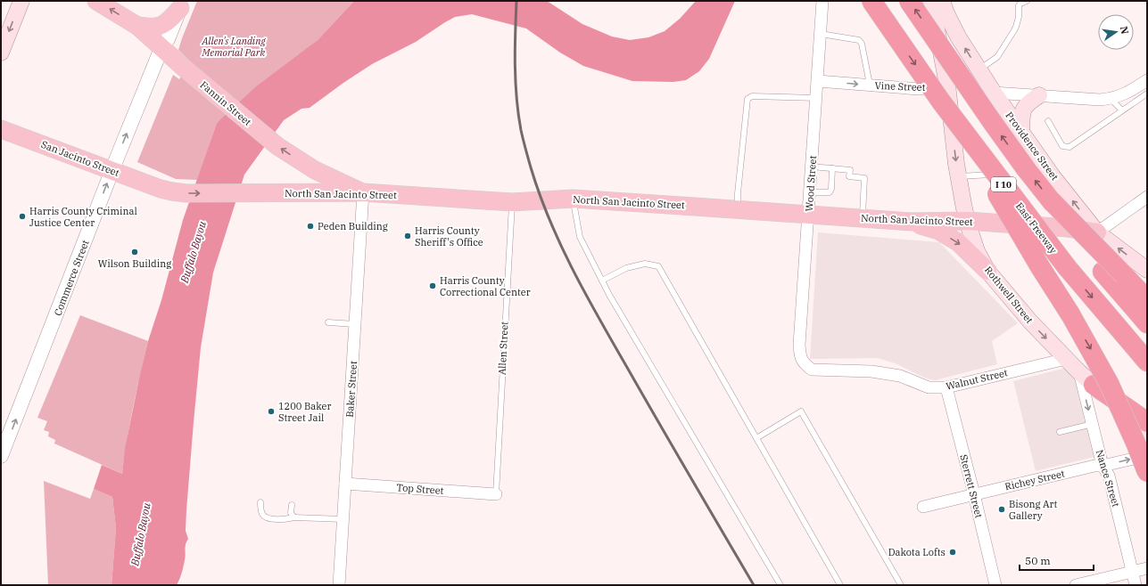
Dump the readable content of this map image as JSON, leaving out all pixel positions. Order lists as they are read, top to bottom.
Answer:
{
  "streets": {
    "highway": ["I 10", "East Freeway"],
    "main road": [
      "Fannin Street",
      "Providence Street",
      "San Jacinto Street",
      "North San Jacinto Street",
      "Rothwell Street"
    ],
    "street": [
      "Vine Street",
      "Wood Street",
      "Commerce Street",
      "Walnut Street",
      "Baker Street",
      "Nance Street",
      "Richey Street",
      "Sterrett Street",
      "Top Street"
    ],
    "lane": ["Allen Street"]
  },
  "crossings": [
    ["Vine Street", "Providence Street"],
    ["Vine Street", "Wood Street"],
    ["Vine Street", "East Freeway"],
    ["Vine Street", "Rothwell Street"],
    ["Fannin Street", "North San Jacinto Street"],
    ["Fannin Street", "Commerce Street"],
    ["Fannin Street", "Baker Street"],
    ["Providence Street", "North San Jacinto Street"],
    ["San Jacinto Street", "North San Jacinto Street"],
    ["San Jacinto Street", "Commerce Street"],
    ["Wood Street", "North San Jacinto Street"],
    ["Wood Street", "Walnut Street"],
    ["North San Jacinto Street", "Rothwell Street"],
    ["North San Jacinto Street", "Allen Street"],
    ["North San Jacinto Street", "Baker Street"],
    ["East Freeway", "Rothwell Street"],
    ["Rothwell Street", "Walnut Street"],
    ["Rothwell Street", "Nance Street"],
    ["Allen Street", "Top Street"],
    ["Walnut Street", "Sterrett Street"],
    ["Baker Street", "Top Street"],
    ["Nance Street", "Richey Street"],
    ["Richey Street", "Sterrett Street"]
  ],
  "one_way": [
    "Fannin Street",
    "Providence Street",
    "Commerce Street",
    "Rothwell Street"
  ],
  "water": ["Buffalo Bayou"],
  "parks": ["Allen's Landing Memorial Park"],
  "places": [
    "Harris County Criminal Justice Center",
    "Peden Building",
    "Harris County Sheriff's Office",
    "Wilson Building",
    "Harris County Correctional Center",
    "1200 Baker Street Jail",
    "Bisong Art Gallery",
    "Dakota Lofts"
  ],
  "scale_bar": "50 m",
  "north": "right"
}
